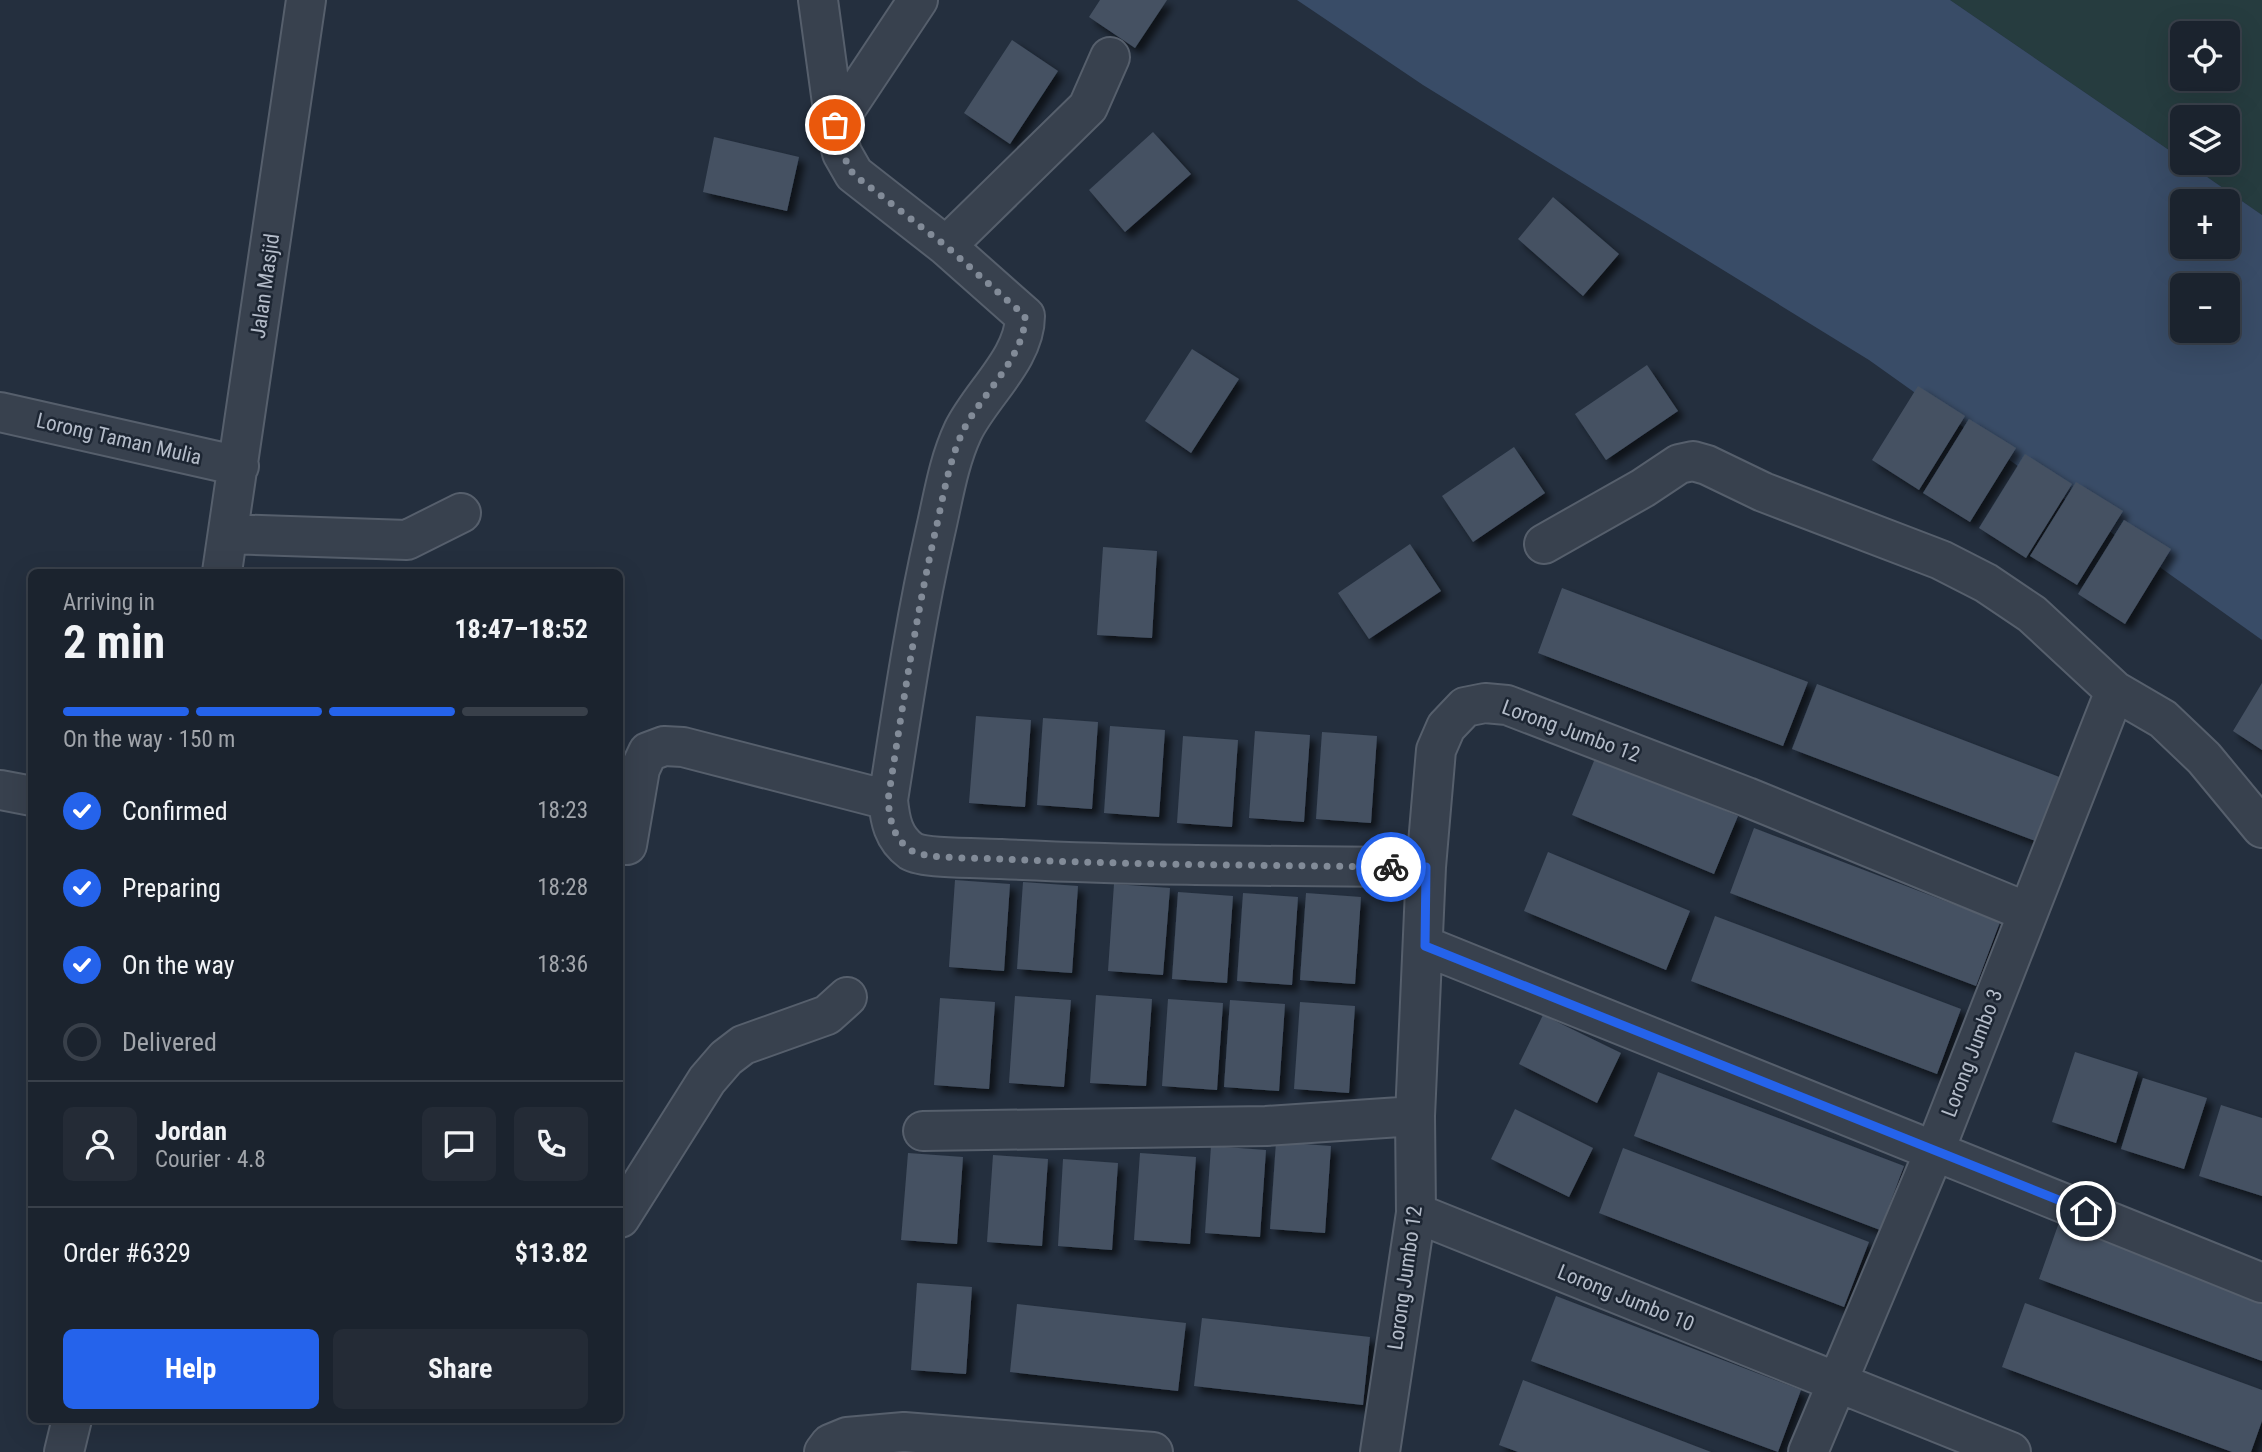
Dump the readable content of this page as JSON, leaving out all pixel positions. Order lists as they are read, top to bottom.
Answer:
{
  "streets": {
    "street": [
      "Jalan Masjid",
      "Lorong Taman Mulia",
      "Lorong Jumbo 12",
      "Lorong Jumbo 3",
      "Lorong Jumbo 10"
    ]
  },
  "crossings": [
    ["Jalan Masjid", "Lorong Taman Mulia"],
    ["Lorong Jumbo 12", "Lorong Jumbo 3"],
    ["Lorong Jumbo 12", "Lorong Jumbo 10"],
    ["Lorong Jumbo 3", "Lorong Jumbo 10"]
  ],
  "page": {
    "map_buttons": ["+", "−"],
    "heading": ["2 min", "Arriving in", "18:47–18:52"],
    "panel": [
      "Jordan",
      "Courier · 4.8",
      "Order #6329",
      "$13.82"
    ],
    "bar": "On the way · 150 m",
    "list": [
      ["Confirmed", "18:23"],
      ["Preparing", "18:28"],
      ["On the way", "18:36"],
      "Delivered"
    ],
    "buttons": ["Help", "Share"]
  }
}
